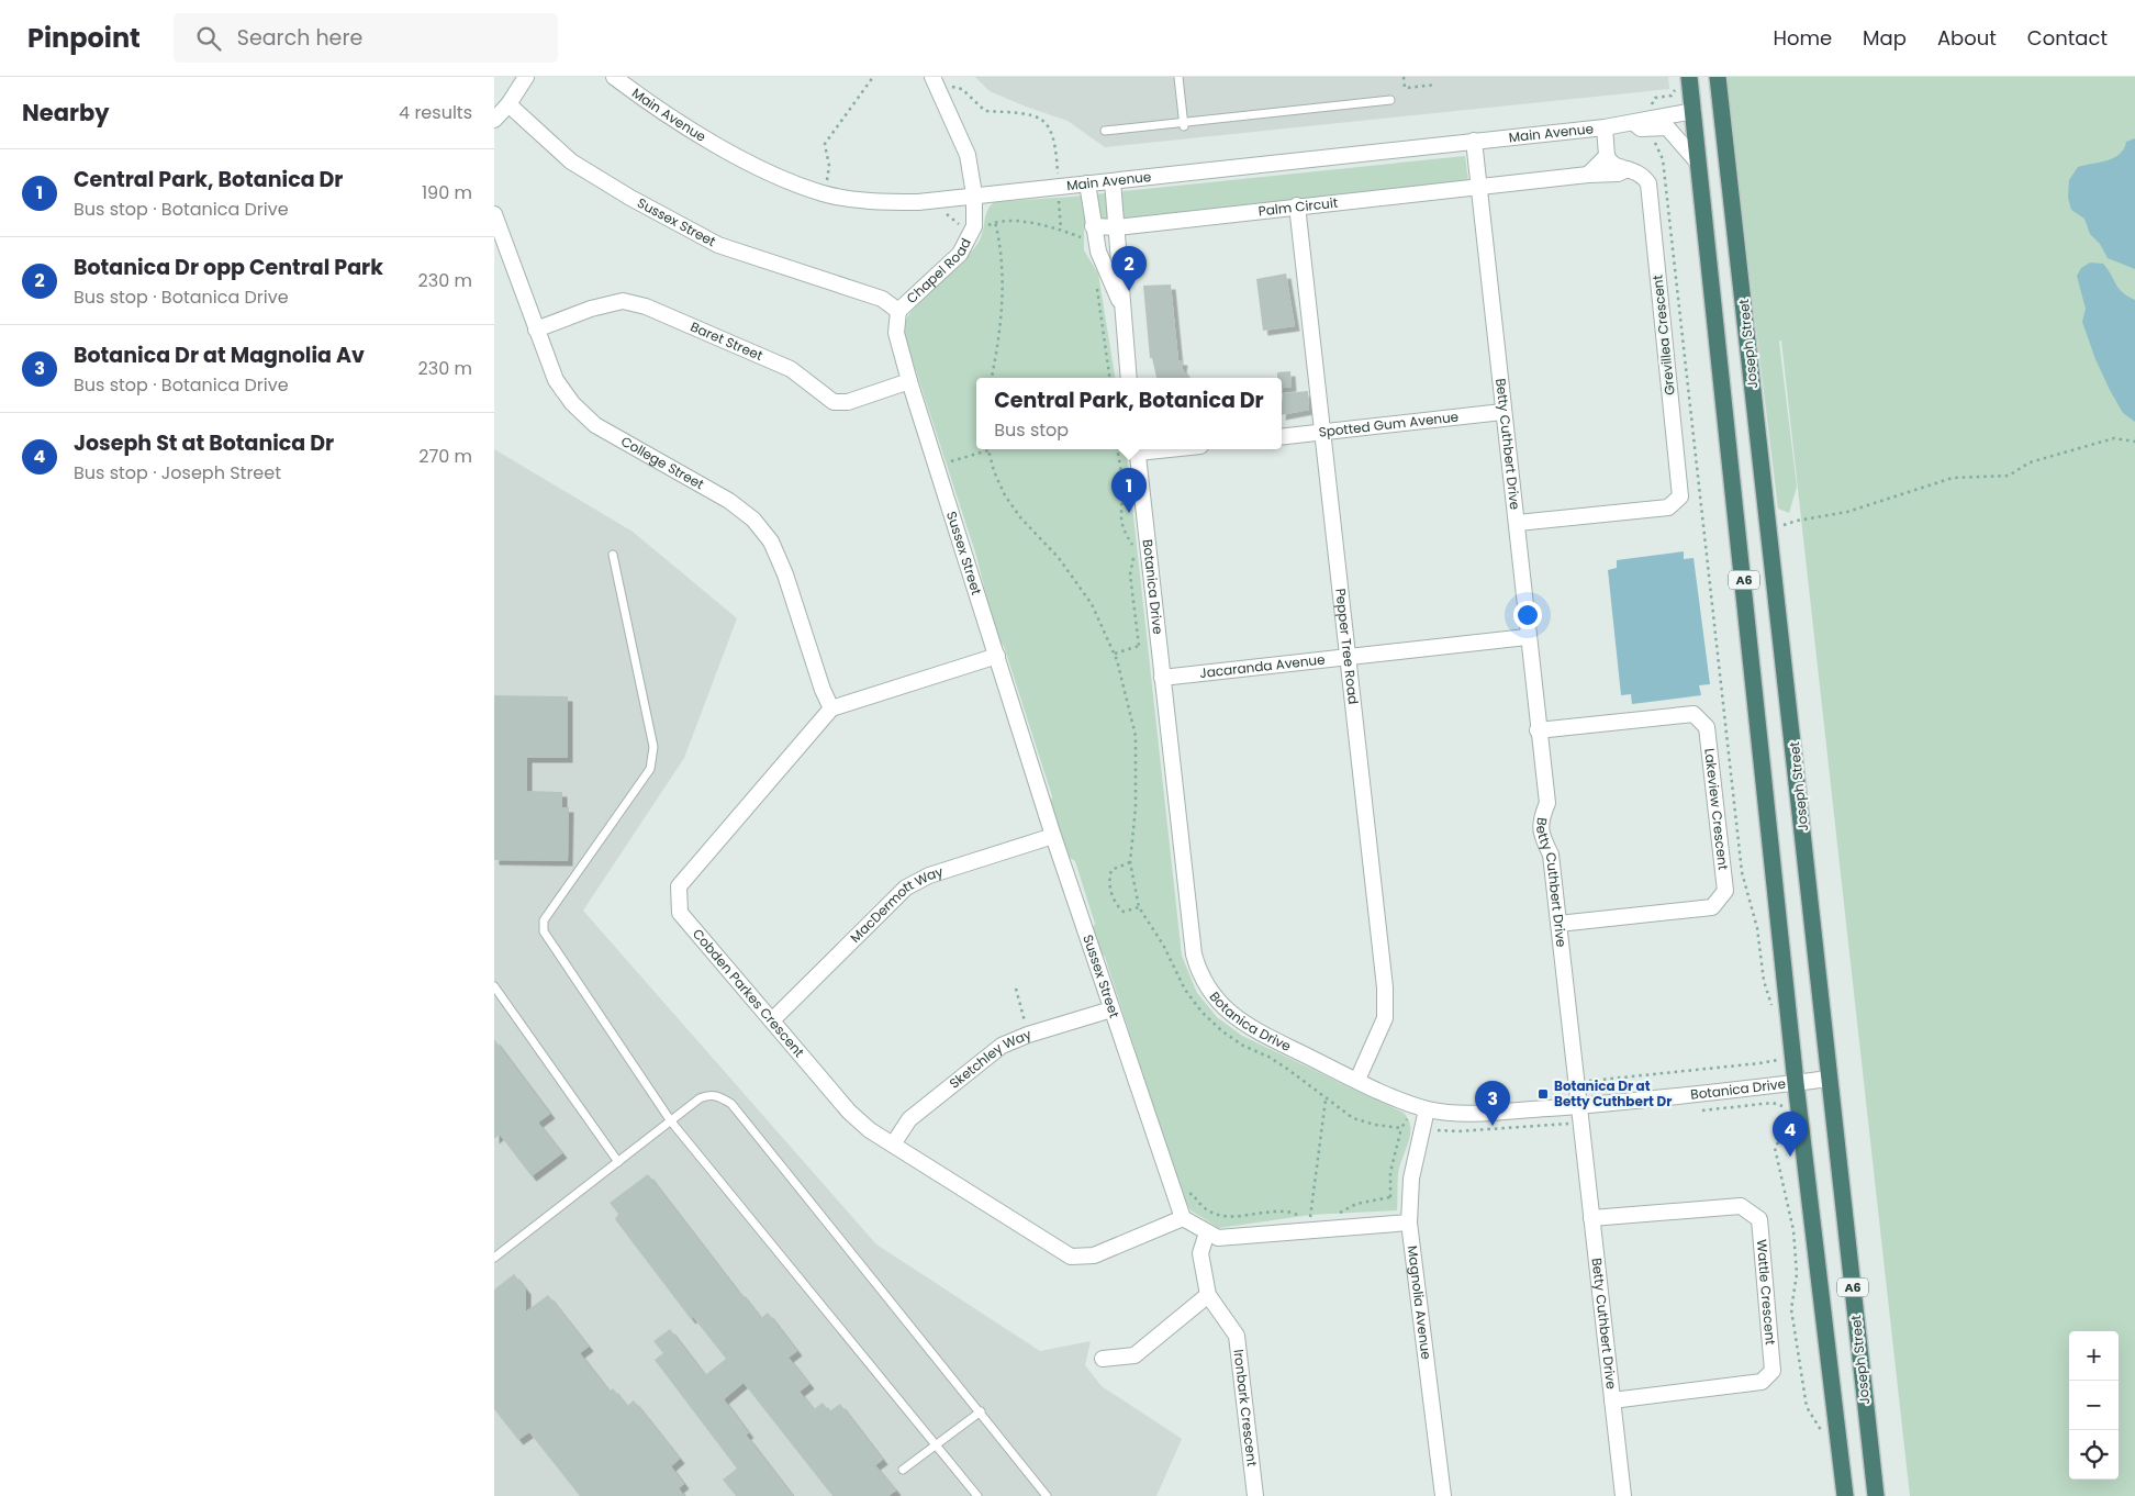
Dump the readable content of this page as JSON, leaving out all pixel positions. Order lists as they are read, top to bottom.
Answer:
{
  "streets": {
    "highway": ["Joseph Street", "A6"],
    "street": [
      "Main Avenue",
      "Palm Circuit",
      "Sussex Street",
      "Chapel Road",
      "Grevillea Crescent",
      "Baret Street",
      "Spotted Gum Avenue",
      "Betty Cuthbert Drive",
      "College Street",
      "Botanica Drive",
      "Pepper Tree Road",
      "Jacaranda Avenue",
      "Lakeview Crescent",
      "MacDermott Way",
      "Cobden Parkes Crescent",
      "Sketchley Way",
      "Wattle Crescent",
      "Magnolia Avenue",
      "Ironbark Crescent"
    ]
  },
  "crossings": [
    ["Main Avenue", "Chapel Road"],
    ["Main Avenue", "Betty Cuthbert Drive"],
    ["Main Avenue", "A6"],
    ["Palm Circuit", "Betty Cuthbert Drive"],
    ["Palm Circuit", "Pepper Tree Road"],
    ["Sussex Street", "Chapel Road"],
    ["Sussex Street", "Baret Street"],
    ["Sussex Street", "MacDermott Way"],
    ["Sussex Street", "Cobden Parkes Crescent"],
    ["Sussex Street", "Sketchley Way"],
    ["Grevillea Crescent", "Betty Cuthbert Drive"],
    ["Baret Street", "College Street"],
    ["Joseph Street", "Botanica Drive"],
    ["Spotted Gum Avenue", "Betty Cuthbert Drive"],
    ["Spotted Gum Avenue", "Pepper Tree Road"],
    ["Betty Cuthbert Drive", "Botanica Drive"],
    ["Betty Cuthbert Drive", "Jacaranda Avenue"],
    ["Betty Cuthbert Drive", "Lakeview Crescent"],
    ["Betty Cuthbert Drive", "Wattle Crescent"],
    ["College Street", "Cobden Parkes Crescent"],
    ["A6", "Botanica Drive"],
    ["Botanica Drive", "Pepper Tree Road"],
    ["Botanica Drive", "Jacaranda Avenue"],
    ["Botanica Drive", "Magnolia Avenue"],
    ["Pepper Tree Road", "Jacaranda Avenue"],
    ["MacDermott Way", "Cobden Parkes Crescent"],
    ["Cobden Parkes Crescent", "Sketchley Way"]
  ],
  "places": {
    "transit": ["Botanica Dr at Betty Cuthbert Dr"]
  },
  "page": {
    "header": "Pinpoint",
    "search": "Search here",
    "nav": [
      "Home",
      "Map",
      "About",
      "Contact"
    ],
    "heading": ["Nearby", "4 results"],
    "list": [
      {
        "mark": "1",
        "name": "Central Park, Botanica Dr",
        "note": "Bus stop · Botanica Drive",
        "value": "190 m"
      },
      {
        "mark": "2",
        "name": "Botanica Dr opp Central Park",
        "note": "Bus stop · Botanica Drive",
        "value": "230 m"
      },
      {
        "mark": "3",
        "name": "Botanica Dr at Magnolia Av",
        "note": "Bus stop · Botanica Drive",
        "value": "230 m"
      },
      {
        "mark": "4",
        "name": "Joseph St at Botanica Dr",
        "note": "Bus stop · Joseph Street",
        "value": "270 m"
      }
    ],
    "pins": [
      "2",
      "1",
      "3",
      "4"
    ],
    "popup": ["Central Park, Botanica Dr", "Bus stop"],
    "map_buttons": ["+", "−"]
  }
}
